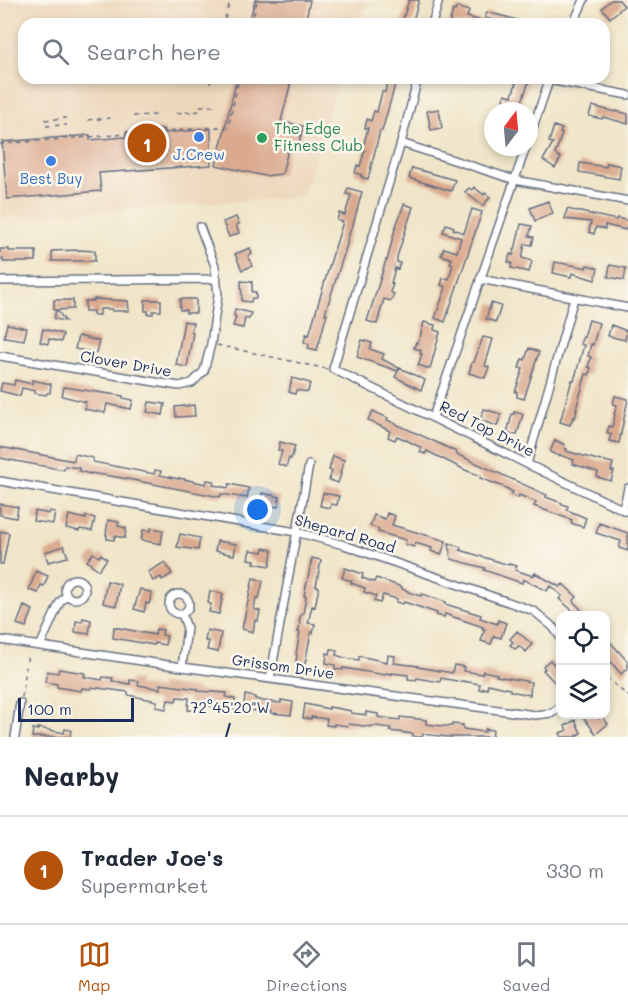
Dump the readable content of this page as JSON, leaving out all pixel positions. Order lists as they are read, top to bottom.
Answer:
{
  "streets": {
    "street": [
      "Clover Drive",
      "Red Top Drive",
      "Shepard Road",
      "Grissom Drive"
    ]
  },
  "places": ["J.Crew", "The Edge Fitness Club", "Best Buy"],
  "scale_bar": "100 m",
  "north": "top",
  "page": {
    "search": "Search here",
    "pins": "1",
    "scale": "100 m",
    "heading": "Nearby",
    "list": [
      {
        "mark": "1",
        "name": "Trader Joe's",
        "note": "Supermarket",
        "value": "330 m"
      }
    ],
    "nav": ["Map", "Directions", "Saved"]
  },
  "coordinates": ["72°45'20\"W"]
}
